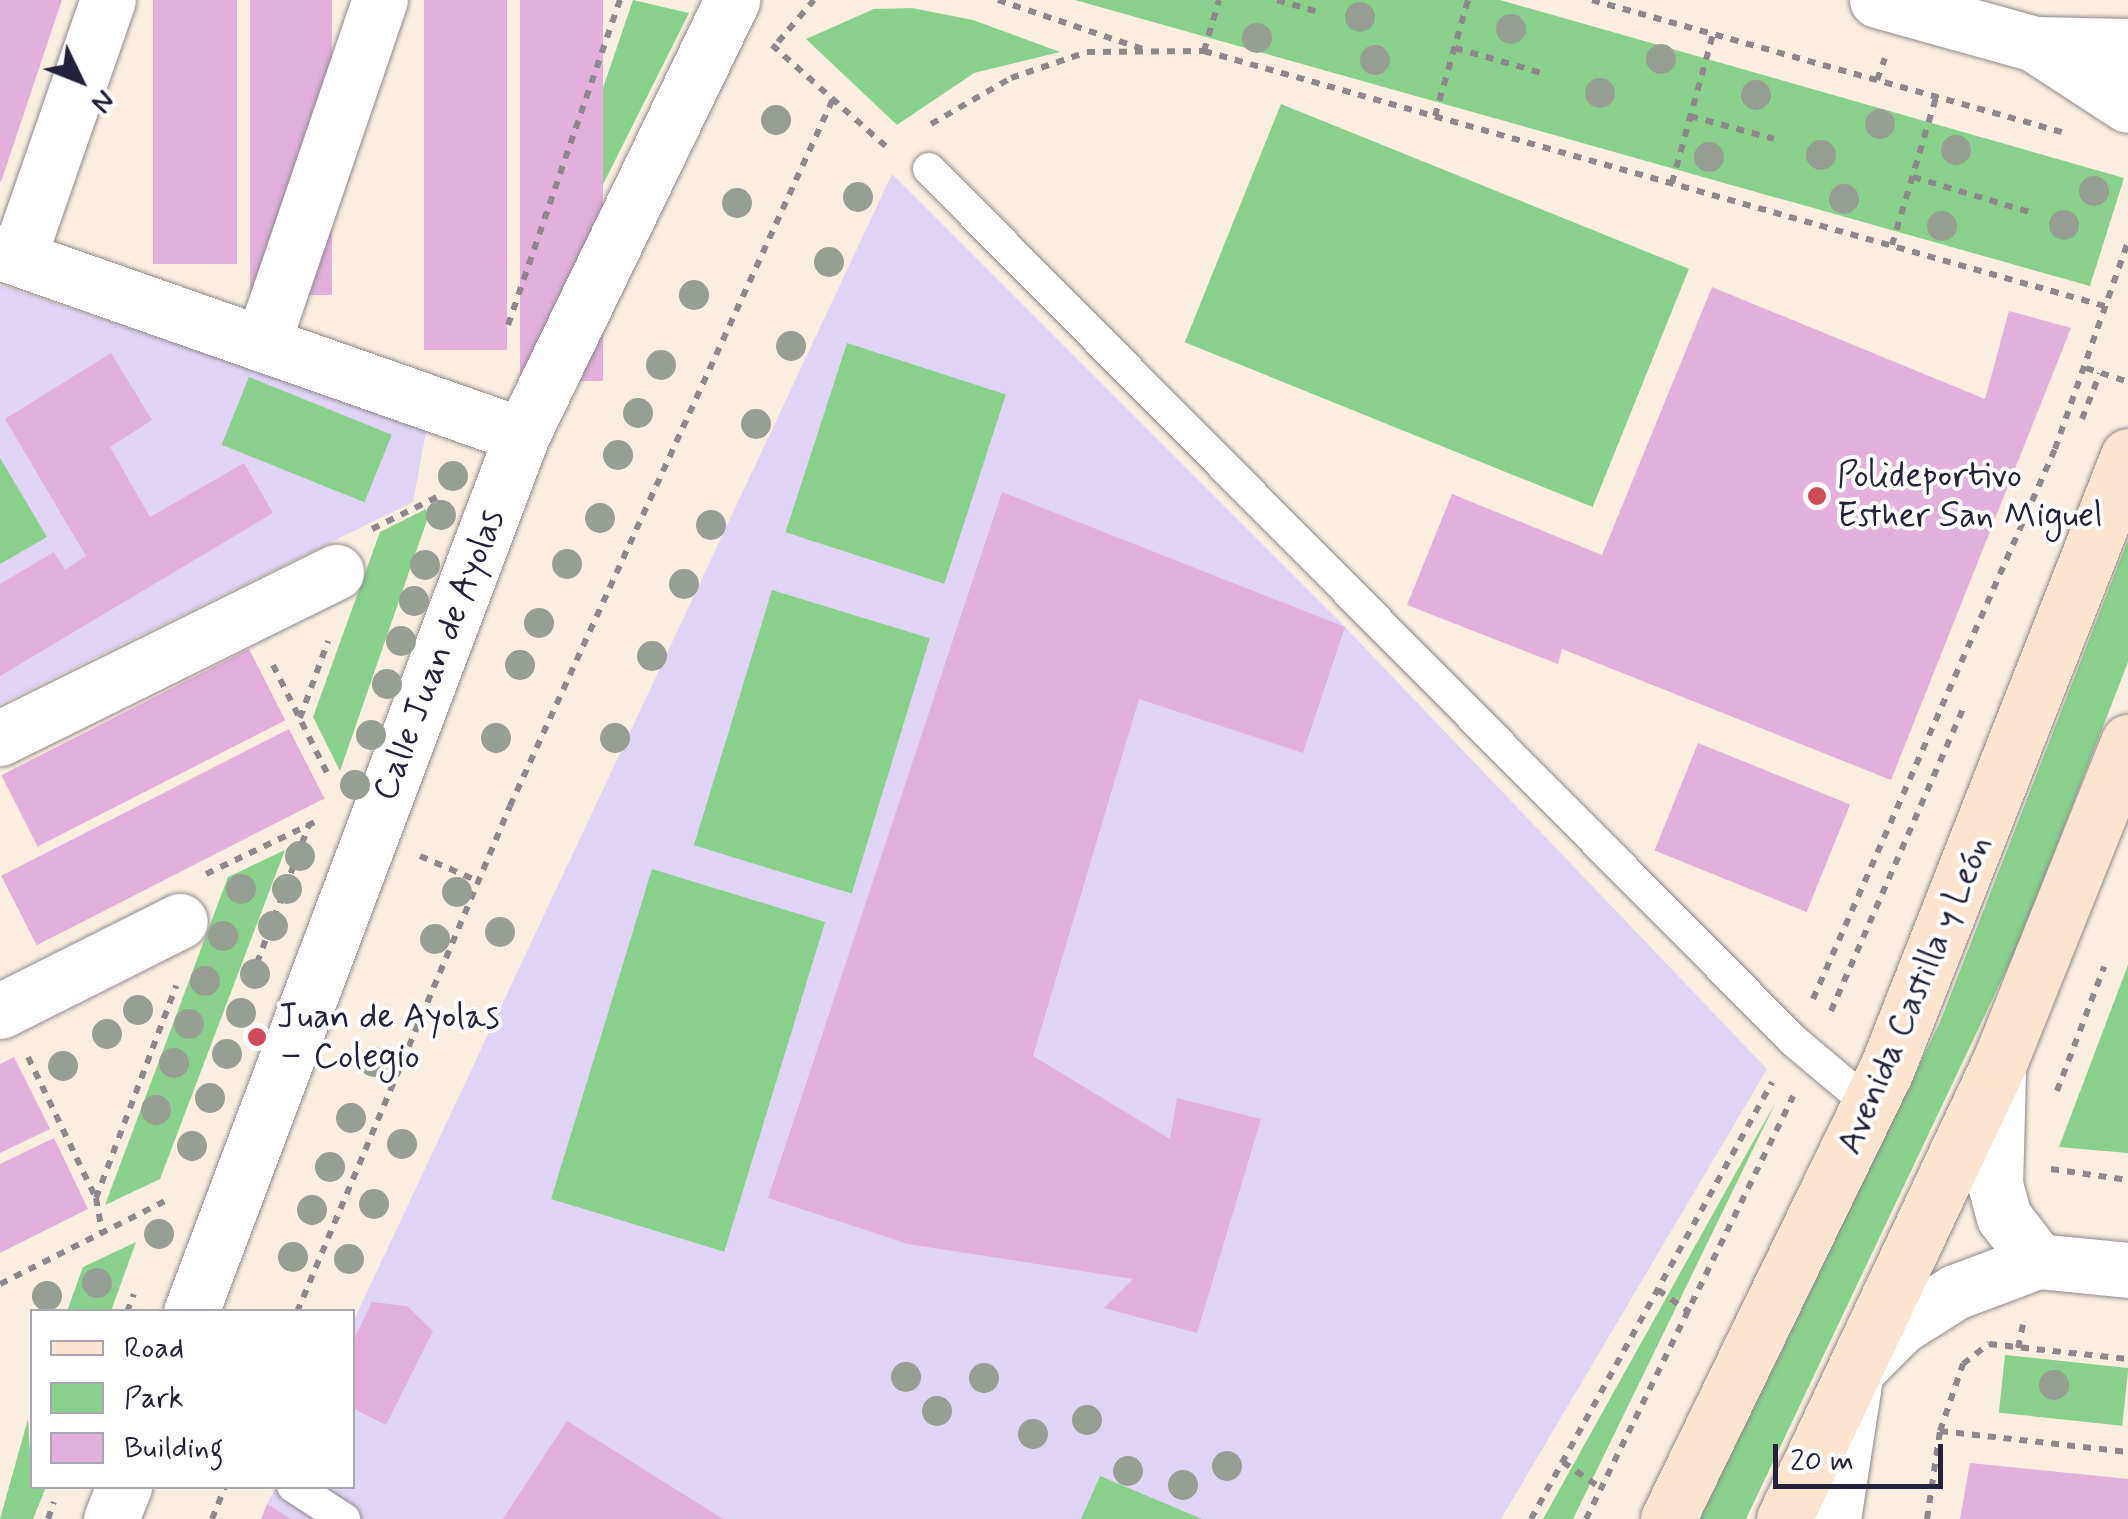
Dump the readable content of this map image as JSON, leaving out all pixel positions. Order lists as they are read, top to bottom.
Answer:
{
  "streets": {
    "main road": ["Avenida Castilla y León"],
    "street": ["Calle Juan de Ayolas"]
  },
  "places": ["Polideportivo Esther San Miguel", "Juan de Ayolas – Colegio"],
  "legend": ["Road", "Park", "Building"],
  "scale_bar": "20 m",
  "north": "bottom right"
}
